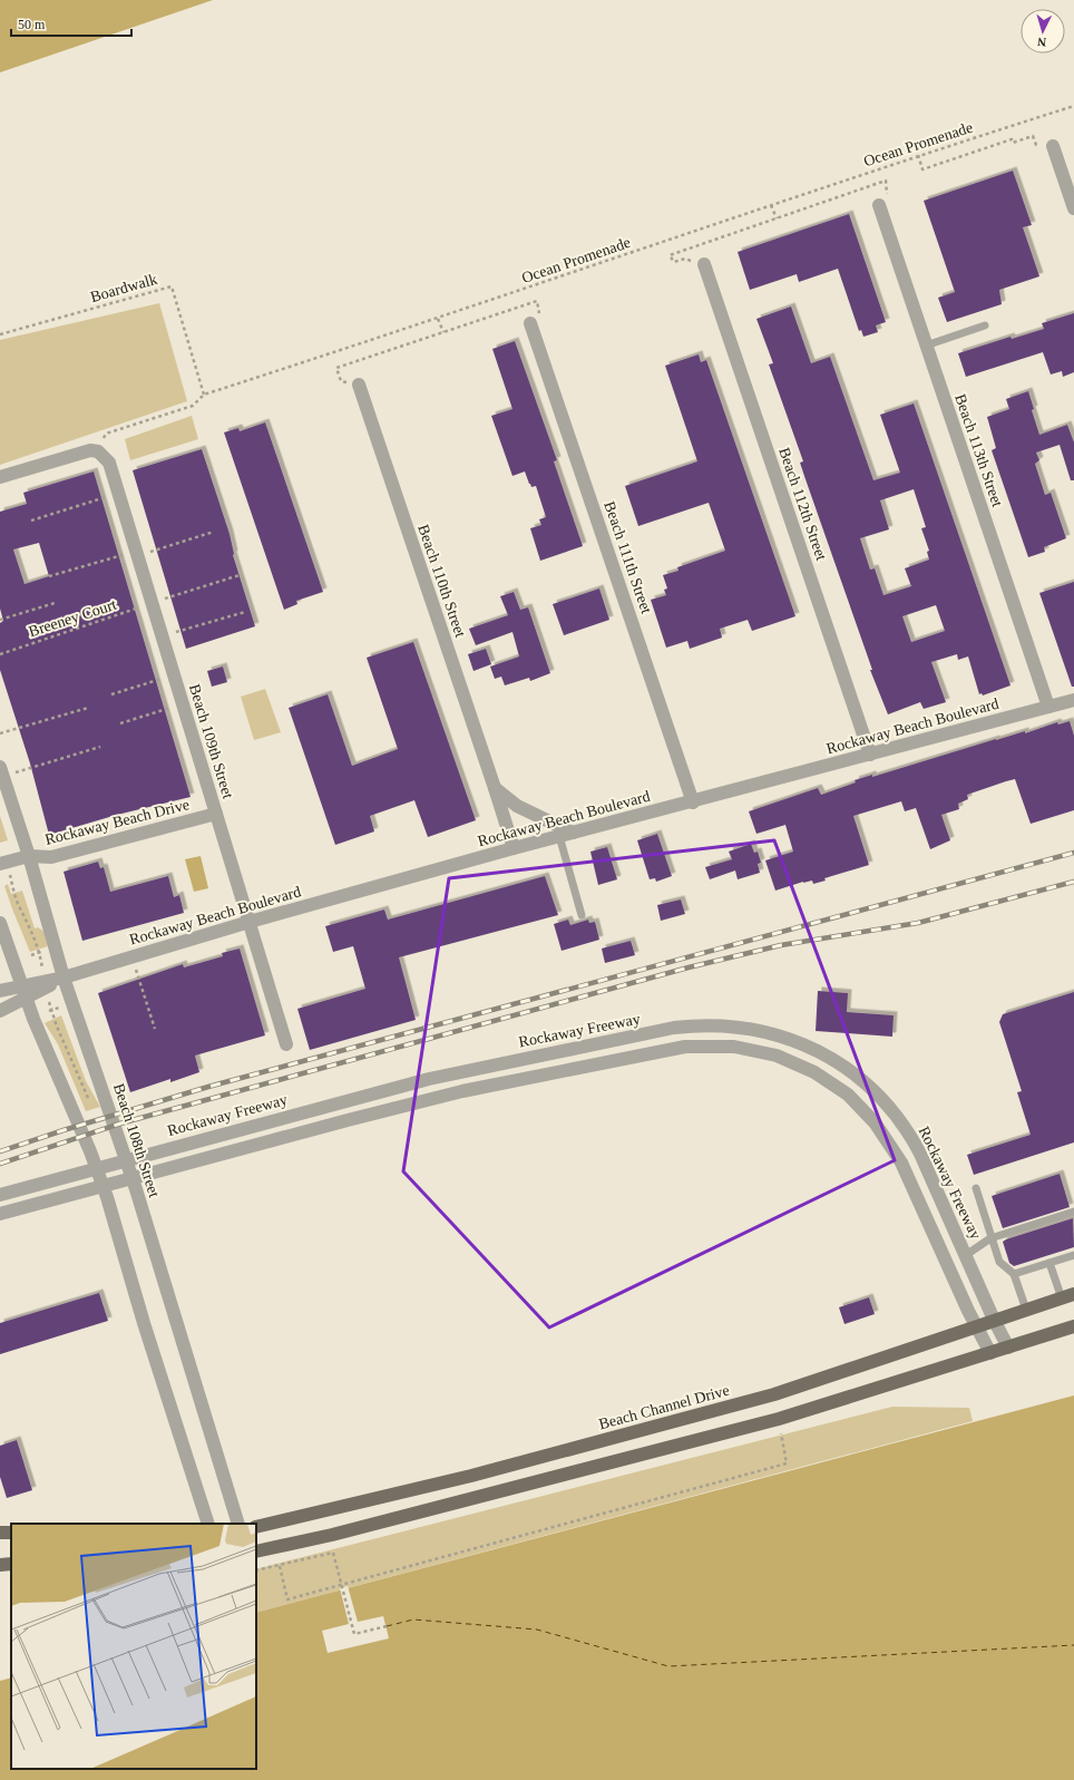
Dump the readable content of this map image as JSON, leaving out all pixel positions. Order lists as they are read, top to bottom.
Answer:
{
  "streets": {
    "main road": ["Beach Channel Drive"],
    "street": [
      "Beach 113th Street",
      "Beach 112th Street",
      "Beach 111th Street",
      "Beach 110th Street",
      "Rockaway Beach Boulevard",
      "Beach 109th Street",
      "Rockaway Beach Drive",
      "Rockaway Freeway",
      "Beach 108th Street"
    ],
    "path": ["Ocean Promenade", "Boardwalk", "Breeney Court"]
  },
  "crossings": [
    ["Ocean Promenade", "Boardwalk"],
    ["Ocean Promenade", "Beach 109th Street"],
    ["Beach 113th Street", "Rockaway Beach Boulevard"],
    ["Beach 112th Street", "Rockaway Beach Boulevard"],
    ["Beach 111th Street", "Rockaway Beach Boulevard"],
    ["Beach 110th Street", "Rockaway Beach Boulevard"],
    ["Breeney Court", "Beach 109th Street"],
    ["Rockaway Beach Boulevard", "Beach 109th Street"],
    ["Rockaway Beach Boulevard", "Beach 108th Street"],
    ["Beach 109th Street", "Rockaway Beach Drive"],
    ["Rockaway Beach Drive", "Beach 108th Street"],
    ["Rockaway Freeway", "Beach 108th Street"],
    ["Rockaway Freeway", "Beach Channel Drive"]
  ],
  "scale_bar": "50 m",
  "north": "bottom"
}
